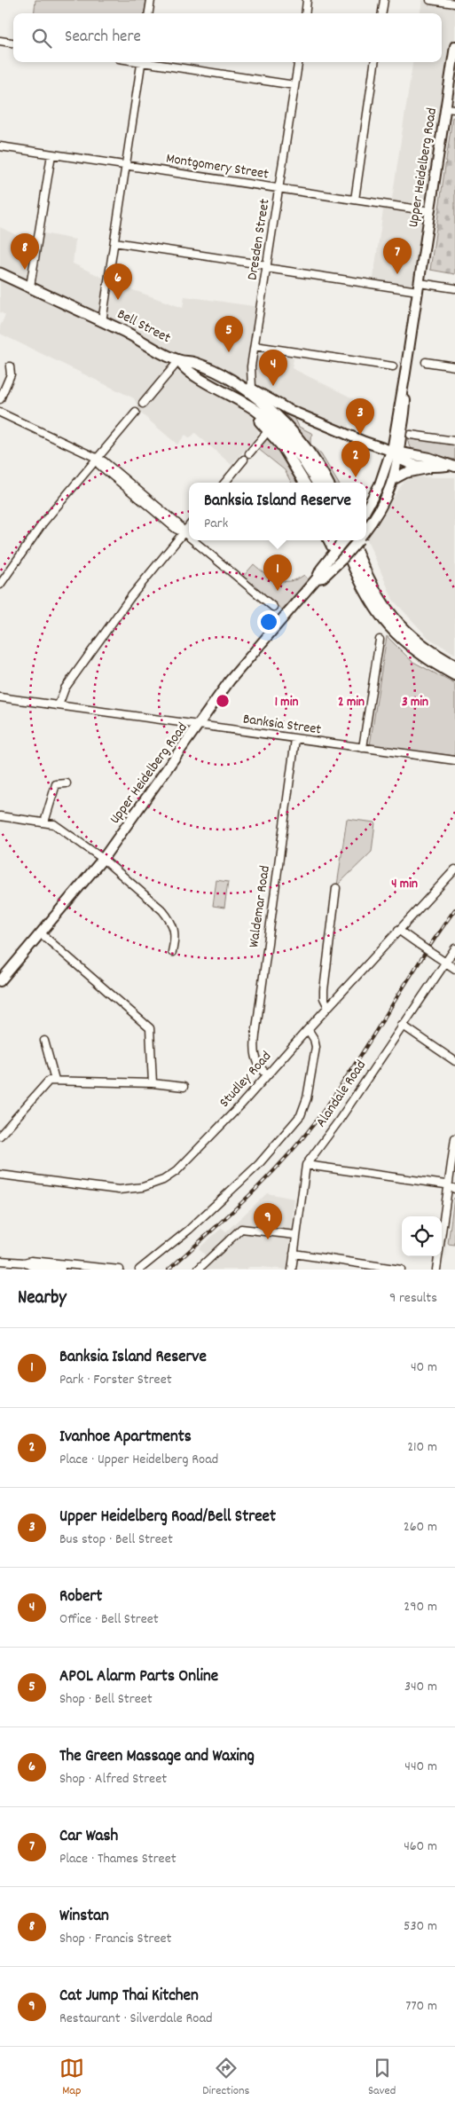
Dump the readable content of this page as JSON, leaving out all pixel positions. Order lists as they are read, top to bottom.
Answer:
{
  "streets": {
    "highway": ["Bell Street"],
    "main road": ["Upper Heidelberg Road"],
    "street": [
      "Montgomery Street",
      "Dresden Street",
      "Banksia Street",
      "Waldemar Road",
      "Studley Road",
      "Alandale Road"
    ]
  },
  "crossings": [
    ["Montgomery Street", "Upper Heidelberg Road"],
    ["Montgomery Street", "Dresden Street"],
    ["Upper Heidelberg Road", "Bell Street"],
    ["Upper Heidelberg Road", "Banksia Street"],
    ["Dresden Street", "Bell Street"],
    ["Banksia Street", "Waldemar Road"],
    ["Waldemar Road", "Studley Road"]
  ],
  "page": {
    "search": "Search here",
    "pins": [
      "8",
      "7",
      "6",
      "5",
      "4",
      "3",
      "2",
      "1",
      "9"
    ],
    "popup": ["Banksia Island Reserve", "Park"],
    "heading": ["Nearby", "9 results"],
    "list": [
      {
        "mark": "1",
        "name": "Banksia Island Reserve",
        "note": "Park · Forster Street",
        "value": "40 m"
      },
      {
        "mark": "2",
        "name": "Ivanhoe Apartments",
        "note": "Place · Upper Heidelberg Road",
        "value": "210 m"
      },
      {
        "mark": "3",
        "name": "Upper Heidelberg Road/Bell Street",
        "note": "Bus stop · Bell Street",
        "value": "260 m"
      },
      {
        "mark": "4",
        "name": "Robert",
        "note": "Office · Bell Street",
        "value": "290 m"
      },
      {
        "mark": "5",
        "name": "APOL Alarm Parts Online",
        "note": "Shop · Bell Street",
        "value": "340 m"
      },
      {
        "mark": "6",
        "name": "The Green Massage and Waxing",
        "note": "Shop · Alfred Street",
        "value": "440 m"
      },
      {
        "mark": "7",
        "name": "Car Wash",
        "note": "Place · Thames Street",
        "value": "460 m"
      },
      {
        "mark": "8",
        "name": "Winstan",
        "note": "Shop · Francis Street",
        "value": "530 m"
      },
      {
        "mark": "9",
        "name": "Cat Jump Thai Kitchen",
        "note": "Restaurant · Silverdale Road",
        "value": "770 m"
      }
    ],
    "nav": ["Map", "Directions", "Saved"]
  },
  "rings": [
    "1 min",
    "2 min",
    "3 min",
    "4 min"
  ]
}
